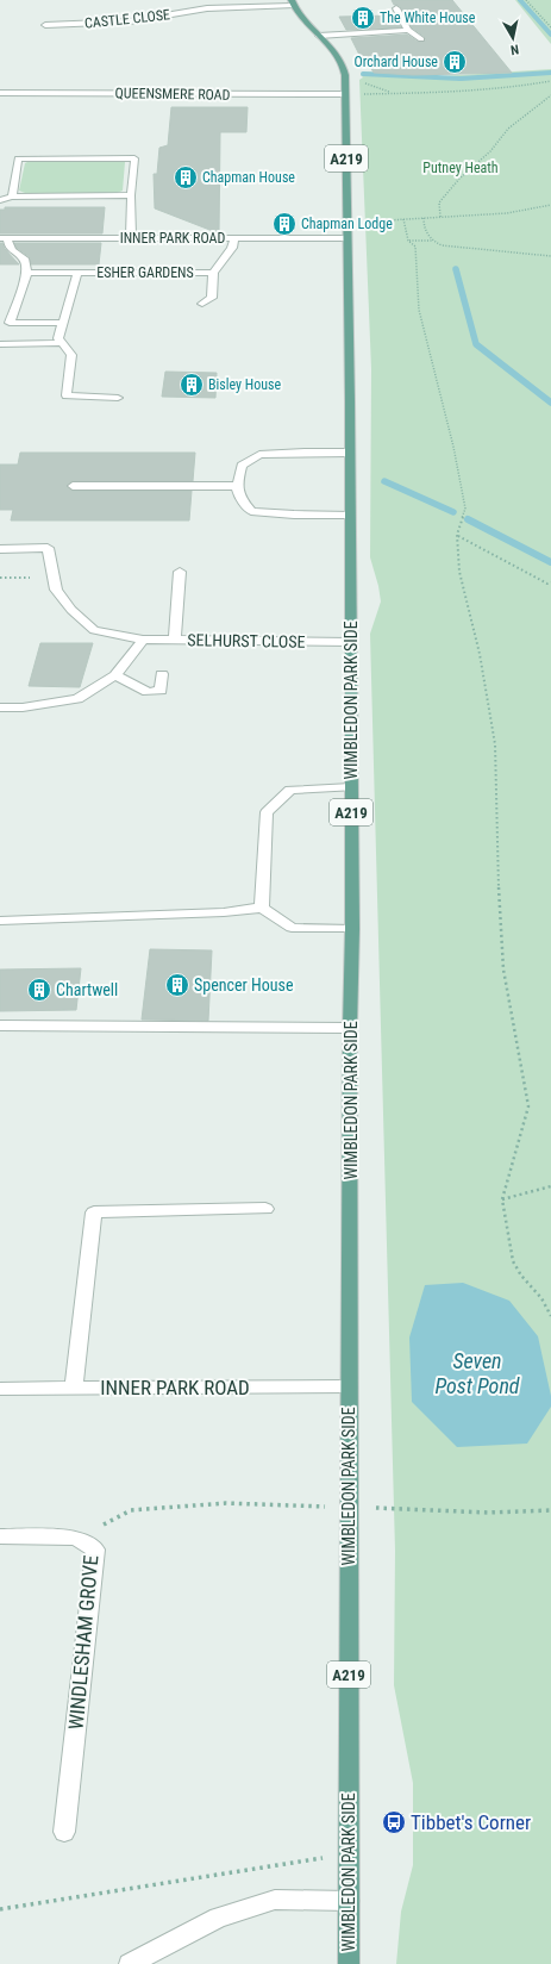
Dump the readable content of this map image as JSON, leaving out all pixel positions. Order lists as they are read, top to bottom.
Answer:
{
  "streets": {
    "main road": ["A219", "WIMBLEDON PARK SIDE"],
    "street": [
      "CASTLE CLOSE",
      "QUEENSMERE ROAD",
      "INNER PARK ROAD",
      "ESHER GARDENS",
      "SELHURST CLOSE",
      "WINDLESHAM GROVE"
    ]
  },
  "crossings": [
    ["CASTLE CLOSE", "A219"],
    ["QUEENSMERE ROAD", "A219"],
    ["A219", "INNER PARK ROAD"],
    ["A219", "WIMBLEDON PARK SIDE"],
    ["INNER PARK ROAD", "ESHER GARDENS"],
    ["INNER PARK ROAD", "WIMBLEDON PARK SIDE"],
    ["SELHURST CLOSE", "WIMBLEDON PARK SIDE"]
  ],
  "water": ["Seven Post Pond"],
  "parks": ["Putney Heath"],
  "places": {
    "building": [
      "The White House",
      "Orchard House",
      "Chapman House",
      "Chapman Lodge",
      "Bisley House",
      "Spencer House",
      "Chartwell"
    ],
    "bus stop": ["Tibbet's Corner"]
  },
  "north": "bottom"
}
